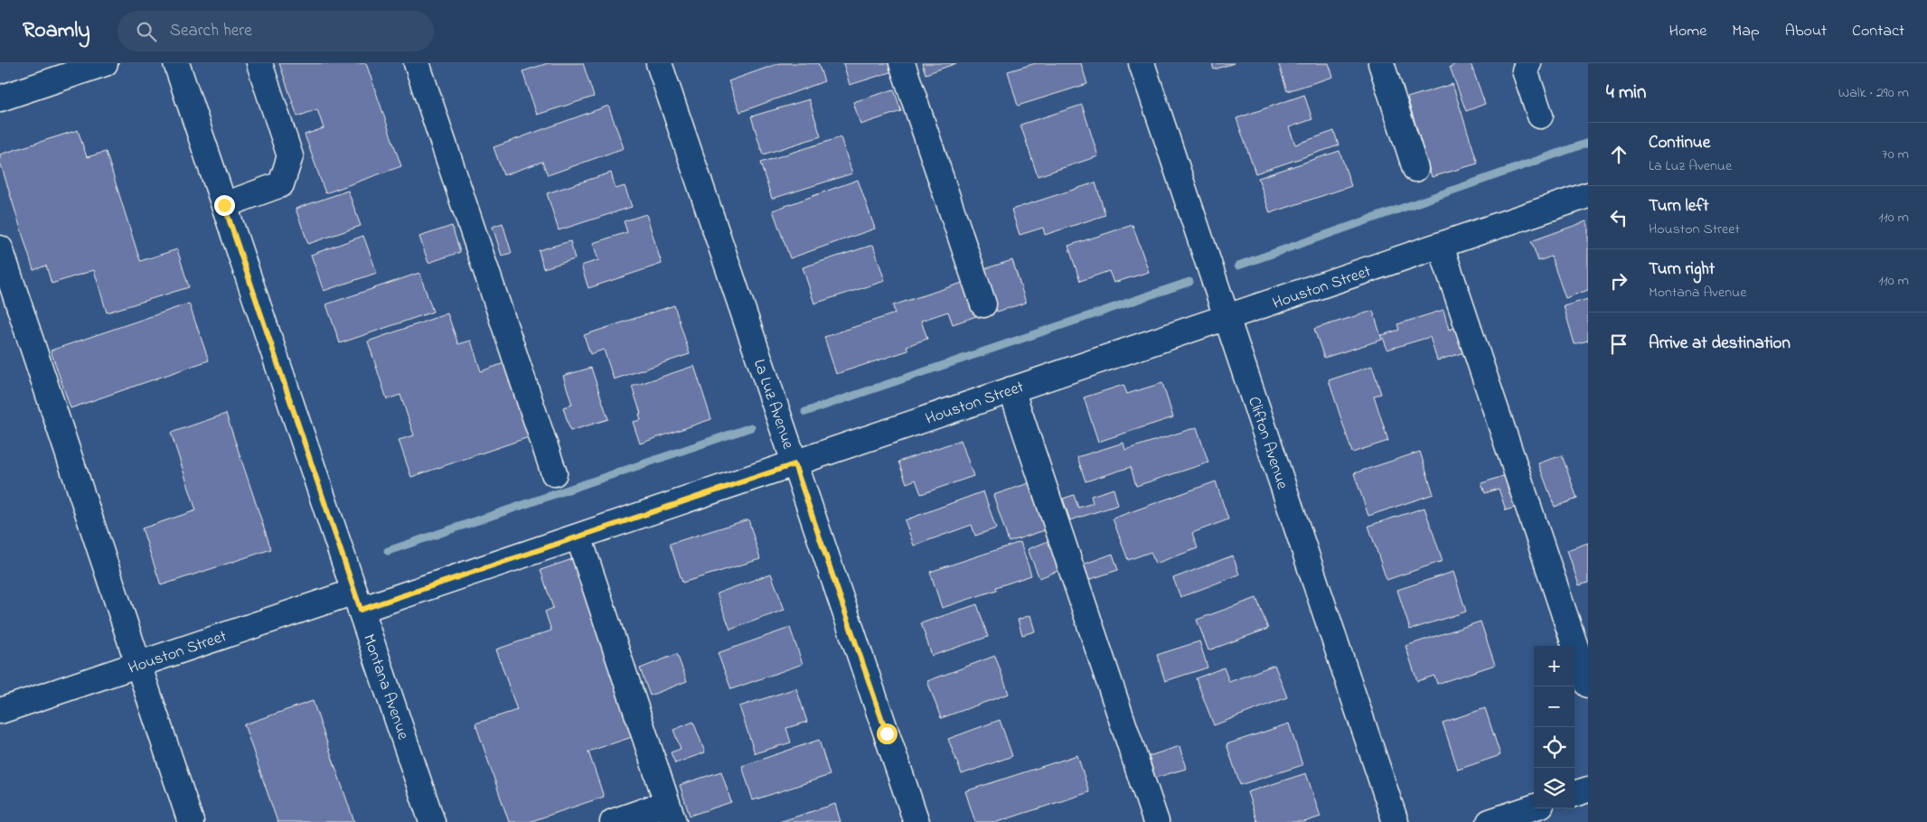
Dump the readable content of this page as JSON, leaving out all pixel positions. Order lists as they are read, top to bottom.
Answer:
{
  "streets": {
    "street": [
      "Houston Street",
      "La Luz Avenue",
      "Clifton Avenue",
      "Montana Avenue"
    ]
  },
  "crossings": [
    ["Houston Street", "La Luz Avenue"],
    ["Houston Street", "Clifton Avenue"],
    ["Houston Street", "Montana Avenue"]
  ],
  "page": {
    "header": "Roamly",
    "search": "Search here",
    "nav": [
      "Home",
      "Map",
      "About",
      "Contact"
    ],
    "heading": ["4 min", "Walk · 290 m"],
    "list": [
      ["Continue", "La Luz Avenue", "70 m"],
      ["Turn left", "Houston Street", "110 m"],
      ["Turn right", "Montana Avenue", "110 m"],
      "Arrive at destination"
    ],
    "map_buttons": ["+", "−"]
  }
}
